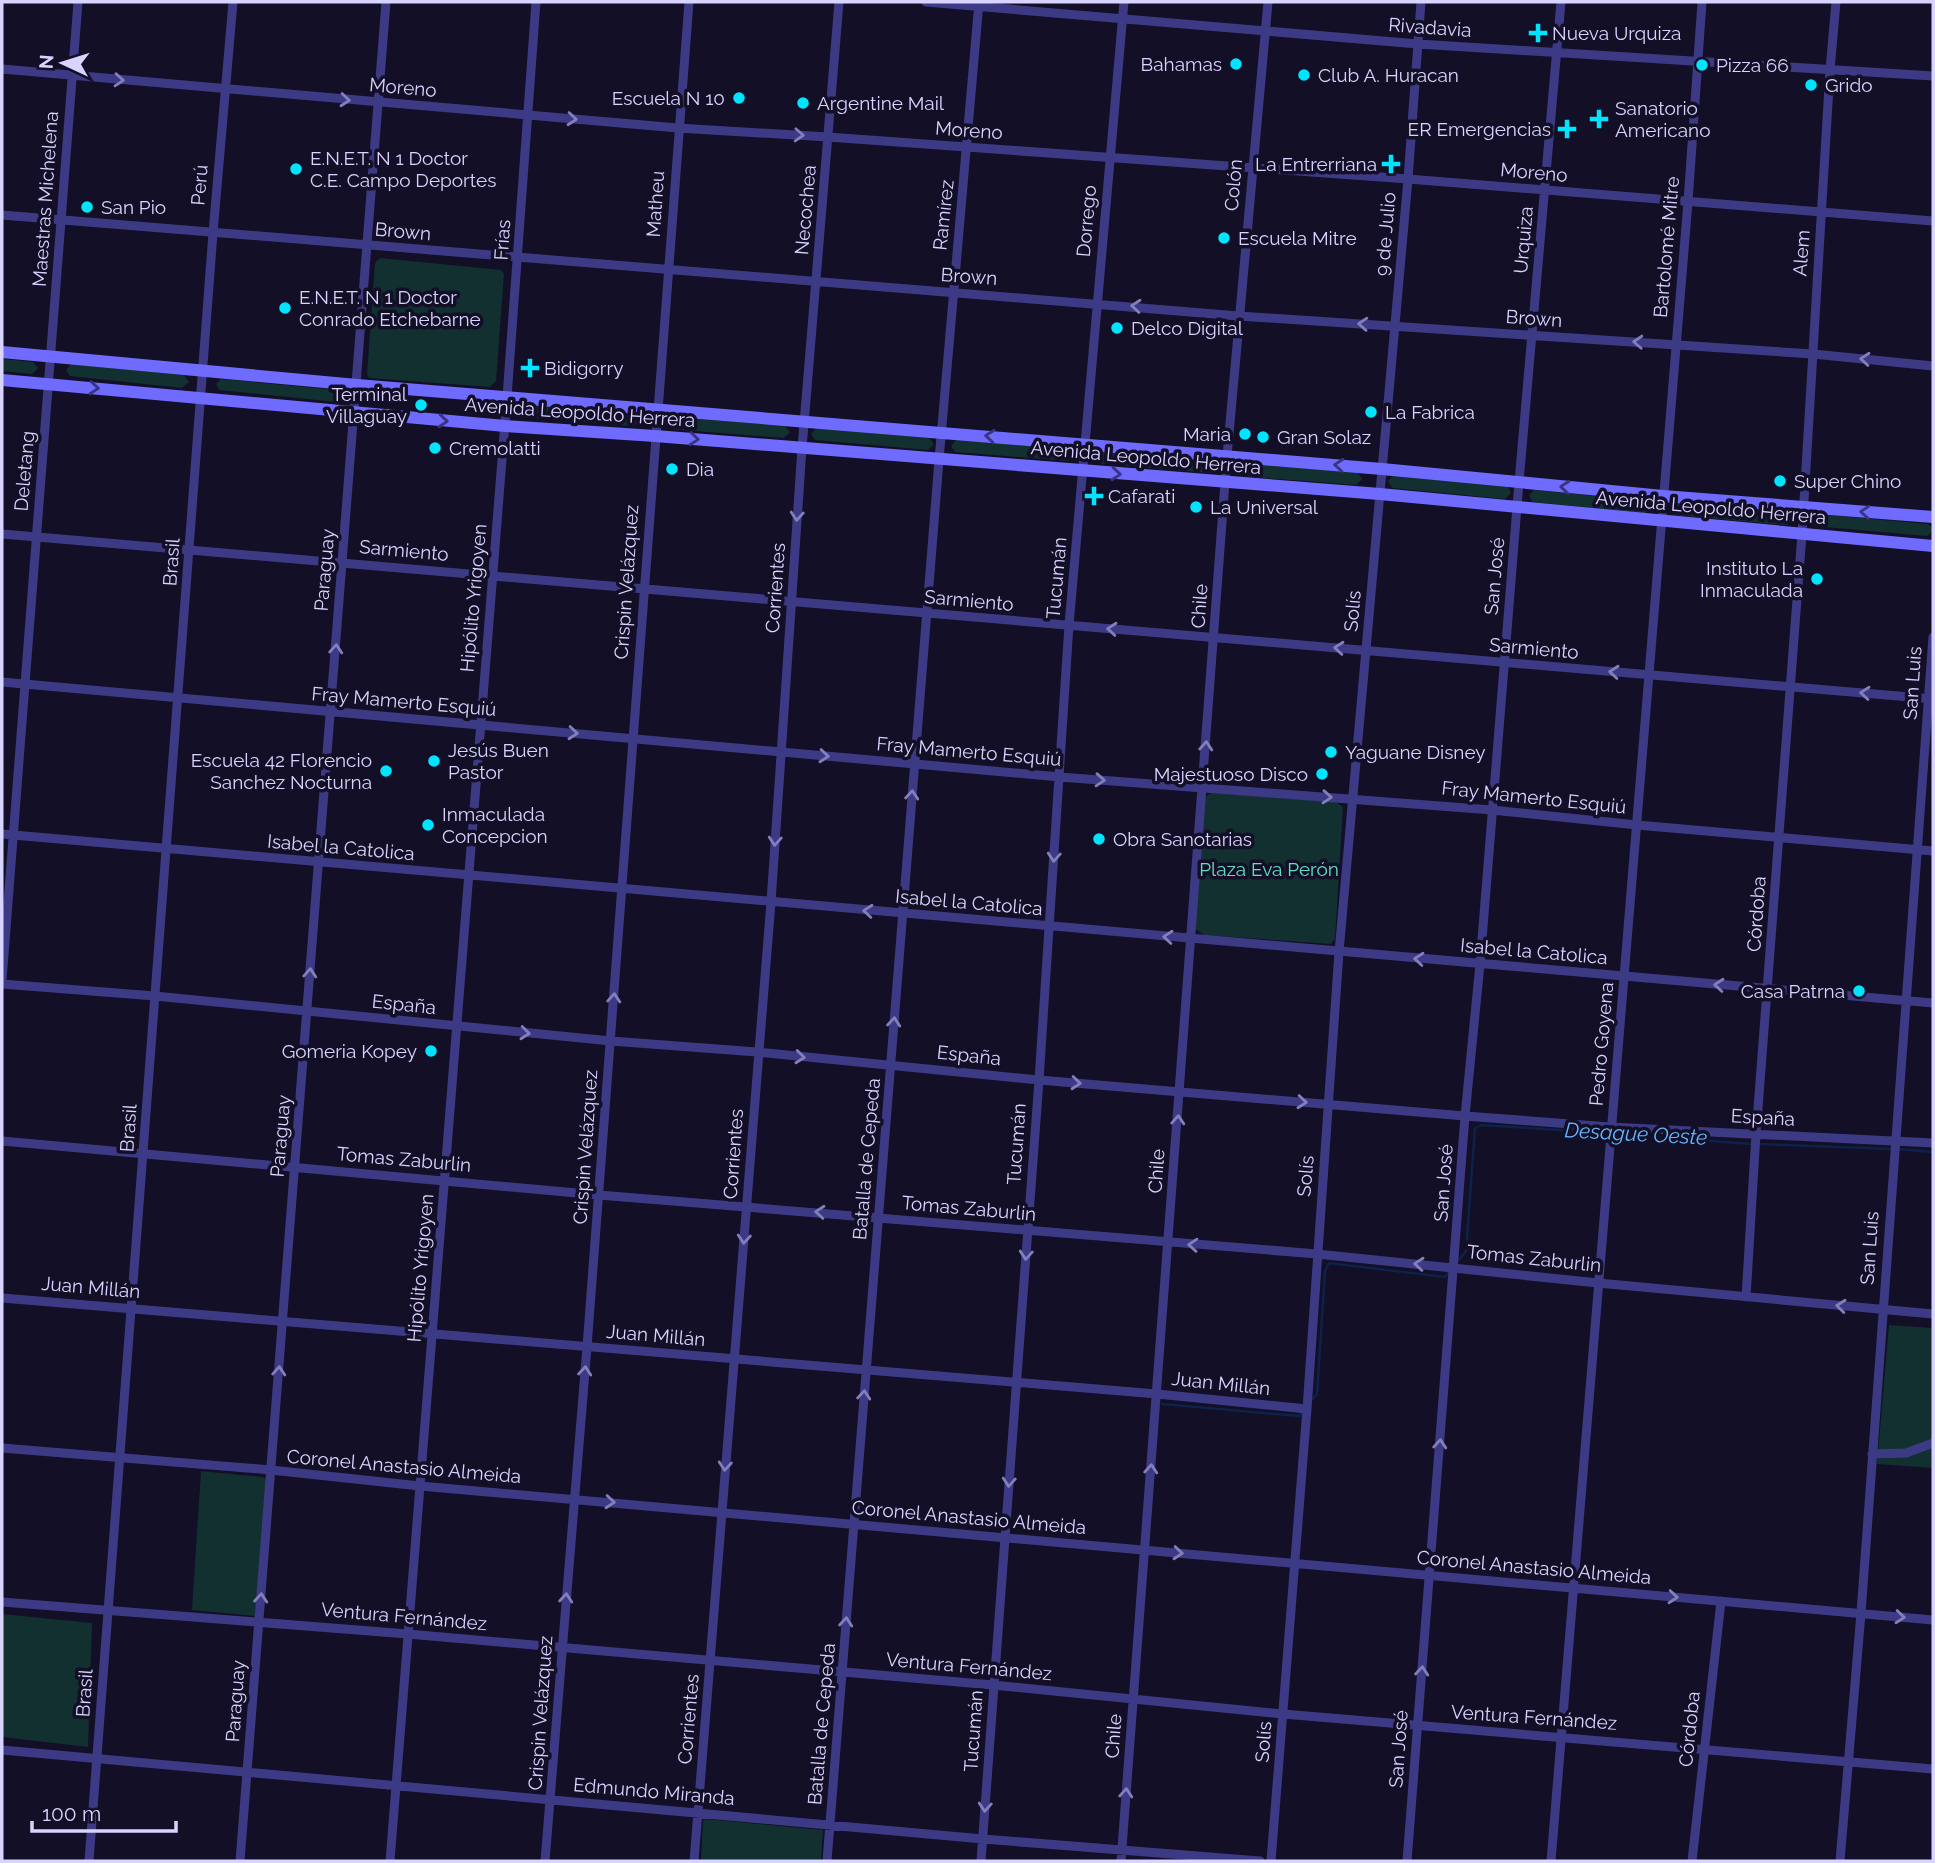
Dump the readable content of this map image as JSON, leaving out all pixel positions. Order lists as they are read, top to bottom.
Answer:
{
  "streets": {
    "street": [
      "Rivadavia",
      "Moreno",
      "Perú",
      "Colón",
      "Maestras Michelena",
      "Matheu",
      "Necochea",
      "Ramírez",
      "Dorrego",
      "Brown",
      "9 de Julio",
      "Frías",
      "Urquiza",
      "Bartolomé Mitre",
      "Alem",
      "Avenida Leopoldo Herrera",
      "Deletang",
      "Sarmiento",
      "Brasil",
      "Paraguay",
      "San José",
      "Tucumán",
      "Crispin Velázquez",
      "Corrientes",
      "Hipólito Yrigoyen",
      "Chile",
      "Solís",
      "San Luis",
      "Fray Mamerto Esquiú",
      "Isabel la Catolica",
      "Córdoba",
      "España",
      "Pedro Goyena",
      "Tomas Zaburlin",
      "Batalla de Cepeda",
      "Juan Millán",
      "Coronel Anastasio Almeida",
      "Ventura Fernández",
      "Edmundo Miranda"
    ]
  },
  "crossings": [
    ["Rivadavia", "Colón"],
    ["Rivadavia", "Ramírez"],
    ["Rivadavia", "Dorrego"],
    ["Rivadavia", "9 de Julio"],
    ["Rivadavia", "Urquiza"],
    ["Rivadavia", "Bartolomé Mitre"],
    ["Rivadavia", "Alem"],
    ["Moreno", "Perú"],
    ["Moreno", "Colón"],
    ["Moreno", "Maestras Michelena"],
    ["Moreno", "Matheu"],
    ["Moreno", "Necochea"],
    ["Moreno", "Ramírez"],
    ["Moreno", "Dorrego"],
    ["Moreno", "9 de Julio"],
    ["Moreno", "Frías"],
    ["Moreno", "Urquiza"],
    ["Moreno", "Bartolomé Mitre"],
    ["Moreno", "Alem"],
    ["Perú", "Brown"],
    ["Perú", "Avenida Leopoldo Herrera"],
    ["Colón", "Brown"],
    ["Colón", "Avenida Leopoldo Herrera"],
    ["Colón", "Chile"],
    ["Maestras Michelena", "Brown"],
    ["Maestras Michelena", "Avenida Leopoldo Herrera"],
    ["Matheu", "Brown"],
    ["Matheu", "Avenida Leopoldo Herrera"],
    ["Matheu", "Crispin Velázquez"],
    ["Necochea", "Brown"],
    ["Necochea", "Avenida Leopoldo Herrera"],
    ["Necochea", "Corrientes"],
    ["Ramírez", "Brown"],
    ["Ramírez", "Avenida Leopoldo Herrera"],
    ["Ramírez", "Batalla de Cepeda"],
    ["Dorrego", "Brown"],
    ["Dorrego", "Avenida Leopoldo Herrera"],
    ["Dorrego", "Tucumán"],
    ["Brown", "9 de Julio"],
    ["Brown", "Frías"],
    ["Brown", "Urquiza"],
    ["Brown", "Bartolomé Mitre"],
    ["Brown", "Alem"],
    ["9 de Julio", "Avenida Leopoldo Herrera"],
    ["9 de Julio", "Solís"],
    ["Frías", "Avenida Leopoldo Herrera"],
    ["Frías", "Hipólito Yrigoyen"],
    ["Urquiza", "Avenida Leopoldo Herrera"],
    ["Urquiza", "San José"],
    ["Bartolomé Mitre", "Avenida Leopoldo Herrera"],
    ["Bartolomé Mitre", "Pedro Goyena"],
    ["Alem", "Avenida Leopoldo Herrera"],
    ["Alem", "Córdoba"],
    ["Avenida Leopoldo Herrera", "Deletang"],
    ["Avenida Leopoldo Herrera", "Brasil"],
    ["Avenida Leopoldo Herrera", "Paraguay"],
    ["Avenida Leopoldo Herrera", "San José"],
    ["Avenida Leopoldo Herrera", "Tucumán"],
    ["Avenida Leopoldo Herrera", "Crispin Velázquez"],
    ["Avenida Leopoldo Herrera", "Corrientes"],
    ["Avenida Leopoldo Herrera", "Hipólito Yrigoyen"],
    ["Avenida Leopoldo Herrera", "Chile"],
    ["Avenida Leopoldo Herrera", "Solís"],
    ["Avenida Leopoldo Herrera", "Córdoba"],
    ["Avenida Leopoldo Herrera", "Pedro Goyena"],
    ["Avenida Leopoldo Herrera", "Batalla de Cepeda"],
    ["Deletang", "Sarmiento"],
    ["Deletang", "Fray Mamerto Esquiú"],
    ["Deletang", "Isabel la Catolica"],
    ["Deletang", "España"],
    ["Sarmiento", "Brasil"],
    ["Sarmiento", "Paraguay"],
    ["Sarmiento", "San José"],
    ["Sarmiento", "Tucumán"],
    ["Sarmiento", "Crispin Velázquez"],
    ["Sarmiento", "Corrientes"],
    ["Sarmiento", "Hipólito Yrigoyen"],
    ["Sarmiento", "Chile"],
    ["Sarmiento", "Solís"],
    ["Sarmiento", "San Luis"],
    ["Sarmiento", "Córdoba"],
    ["Sarmiento", "Pedro Goyena"],
    ["Sarmiento", "Batalla de Cepeda"],
    ["Brasil", "Fray Mamerto Esquiú"],
    ["Brasil", "Isabel la Catolica"],
    ["Brasil", "España"],
    ["Brasil", "Tomas Zaburlin"],
    ["Brasil", "Juan Millán"],
    ["Brasil", "Coronel Anastasio Almeida"],
    ["Brasil", "Ventura Fernández"],
    ["Brasil", "Edmundo Miranda"],
    ["Paraguay", "Fray Mamerto Esquiú"],
    ["Paraguay", "Isabel la Catolica"],
    ["Paraguay", "España"],
    ["Paraguay", "Tomas Zaburlin"],
    ["Paraguay", "Juan Millán"],
    ["Paraguay", "Coronel Anastasio Almeida"],
    ["Paraguay", "Ventura Fernández"],
    ["Paraguay", "Edmundo Miranda"],
    ["San José", "Fray Mamerto Esquiú"],
    ["San José", "Isabel la Catolica"],
    ["San José", "España"],
    ["San José", "Tomas Zaburlin"],
    ["San José", "Coronel Anastasio Almeida"],
    ["San José", "Ventura Fernández"],
    ["Tucumán", "Fray Mamerto Esquiú"],
    ["Tucumán", "Isabel la Catolica"],
    ["Tucumán", "España"],
    ["Tucumán", "Tomas Zaburlin"],
    ["Tucumán", "Juan Millán"],
    ["Tucumán", "Coronel Anastasio Almeida"],
    ["Tucumán", "Ventura Fernández"],
    ["Tucumán", "Edmundo Miranda"],
    ["Crispin Velázquez", "Fray Mamerto Esquiú"],
    ["Crispin Velázquez", "Isabel la Catolica"],
    ["Crispin Velázquez", "España"],
    ["Crispin Velázquez", "Tomas Zaburlin"],
    ["Crispin Velázquez", "Juan Millán"],
    ["Crispin Velázquez", "Coronel Anastasio Almeida"],
    ["Crispin Velázquez", "Ventura Fernández"],
    ["Crispin Velázquez", "Edmundo Miranda"],
    ["Corrientes", "Fray Mamerto Esquiú"],
    ["Corrientes", "Isabel la Catolica"],
    ["Corrientes", "España"],
    ["Corrientes", "Tomas Zaburlin"],
    ["Corrientes", "Juan Millán"],
    ["Corrientes", "Coronel Anastasio Almeida"],
    ["Corrientes", "Ventura Fernández"],
    ["Corrientes", "Edmundo Miranda"],
    ["Hipólito Yrigoyen", "Fray Mamerto Esquiú"],
    ["Hipólito Yrigoyen", "Isabel la Catolica"],
    ["Hipólito Yrigoyen", "España"],
    ["Hipólito Yrigoyen", "Tomas Zaburlin"],
    ["Hipólito Yrigoyen", "Juan Millán"],
    ["Hipólito Yrigoyen", "Coronel Anastasio Almeida"],
    ["Hipólito Yrigoyen", "Ventura Fernández"],
    ["Hipólito Yrigoyen", "Edmundo Miranda"],
    ["Chile", "Fray Mamerto Esquiú"],
    ["Chile", "Isabel la Catolica"],
    ["Chile", "España"],
    ["Chile", "Tomas Zaburlin"],
    ["Chile", "Juan Millán"],
    ["Chile", "Coronel Anastasio Almeida"],
    ["Chile", "Ventura Fernández"],
    ["Chile", "Edmundo Miranda"],
    ["Solís", "Fray Mamerto Esquiú"],
    ["Solís", "Isabel la Catolica"],
    ["Solís", "España"],
    ["Solís", "Tomas Zaburlin"],
    ["Solís", "Juan Millán"],
    ["Solís", "Coronel Anastasio Almeida"],
    ["Solís", "Ventura Fernández"],
    ["San Luis", "Fray Mamerto Esquiú"],
    ["San Luis", "Isabel la Catolica"],
    ["San Luis", "España"],
    ["San Luis", "Tomas Zaburlin"],
    ["San Luis", "Coronel Anastasio Almeida"],
    ["San Luis", "Ventura Fernández"],
    ["Fray Mamerto Esquiú", "Córdoba"],
    ["Fray Mamerto Esquiú", "Pedro Goyena"],
    ["Fray Mamerto Esquiú", "Batalla de Cepeda"],
    ["Isabel la Catolica", "Córdoba"],
    ["Isabel la Catolica", "Pedro Goyena"],
    ["Isabel la Catolica", "Batalla de Cepeda"],
    ["Córdoba", "España"],
    ["Córdoba", "Tomas Zaburlin"],
    ["Córdoba", "Coronel Anastasio Almeida"],
    ["Córdoba", "Ventura Fernández"],
    ["España", "Pedro Goyena"],
    ["España", "Batalla de Cepeda"],
    ["Pedro Goyena", "Tomas Zaburlin"],
    ["Pedro Goyena", "Coronel Anastasio Almeida"],
    ["Pedro Goyena", "Ventura Fernández"],
    ["Tomas Zaburlin", "Batalla de Cepeda"],
    ["Batalla de Cepeda", "Juan Millán"],
    ["Batalla de Cepeda", "Coronel Anastasio Almeida"],
    ["Batalla de Cepeda", "Ventura Fernández"],
    ["Batalla de Cepeda", "Edmundo Miranda"]
  ],
  "one_way": [
    "Paraguay",
    "Tucumán",
    "Corrientes",
    "Chile",
    "Batalla de Cepeda"
  ],
  "water": ["Desague Oeste"],
  "parks": ["Plaza Eva Perón"],
  "places": {
    "health": [
      "Nueva Urquiza",
      "Sanatorio Americano",
      "ER Emergencias",
      "La Entrerriana",
      "Bidigorry",
      "Cafarati"
    ],
    "other": [
      "Bahamas",
      "Pizza 66",
      "Club A. Huracan",
      "Grido",
      "Escuela N 10",
      "Argentine Mail",
      "E.N.E.T. N 1 Doctor C.E. Campo Deportes",
      "San Pio",
      "Escuela Mitre",
      "E.N.E.T. N 1 Doctor Conrado Etchebarne",
      "Delco Digital",
      "Terminal Villaguay",
      "La Fabrica",
      "Maria",
      "Gran Solaz",
      "Cremolatti",
      "Dia",
      "Super Chino",
      "La Universal",
      "Instituto La Inmaculada",
      "Yaguane Disney",
      "Jesús Buen Pastor",
      "Escuela 42 Florencio Sanchez Nocturna",
      "Majestuoso Disco",
      "Inmaculada Concepcion",
      "Obra Sanotarias",
      "Casa Patrna",
      "Gomeria Kopey"
    ]
  },
  "scale_bar": "100 m",
  "north": "left"
}
